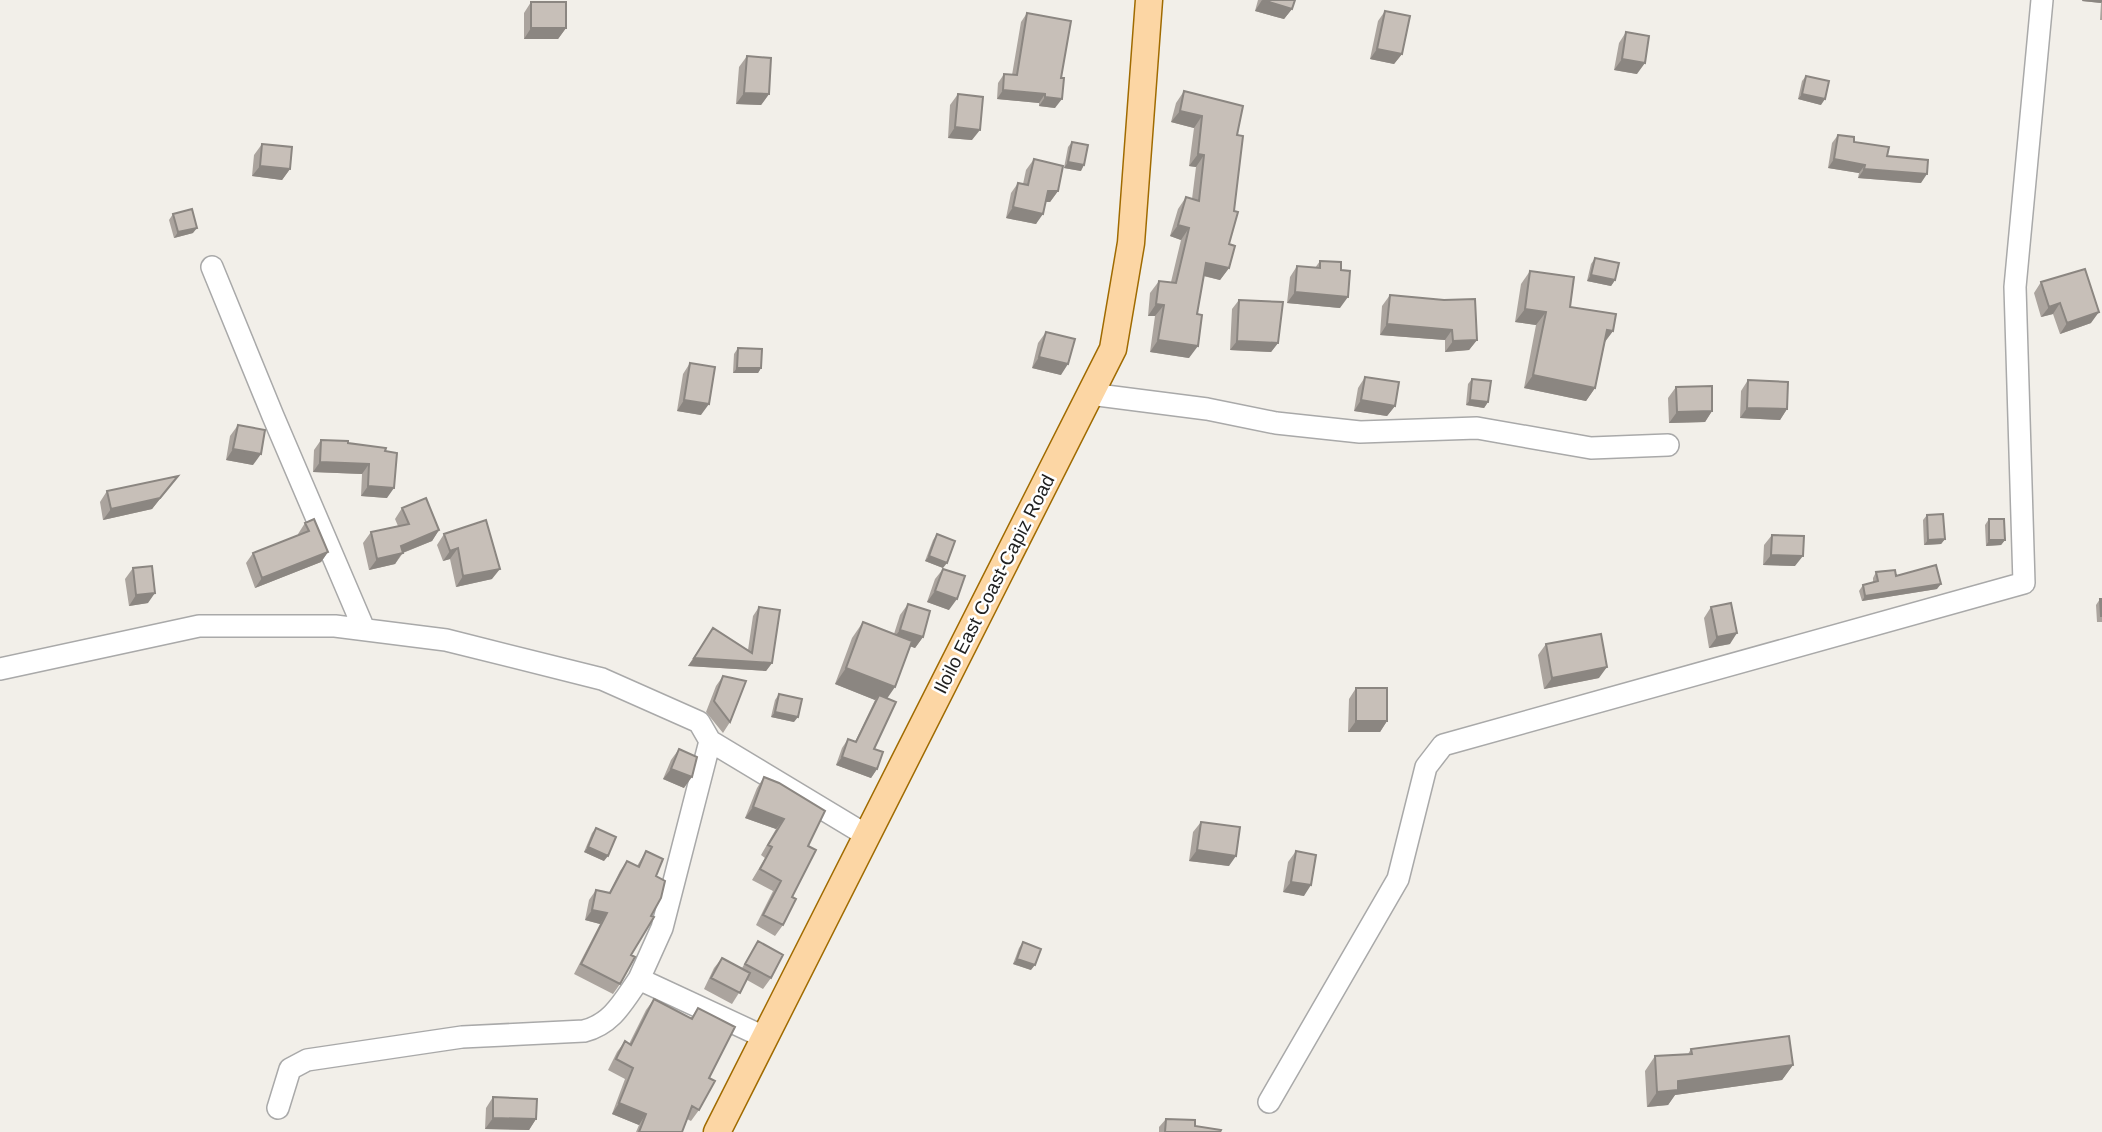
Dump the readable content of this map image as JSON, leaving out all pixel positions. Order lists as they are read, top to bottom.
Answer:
{
  "streets": {
    "main road": ["Iloilo East Coast-Capiz Road"]
  }
}
